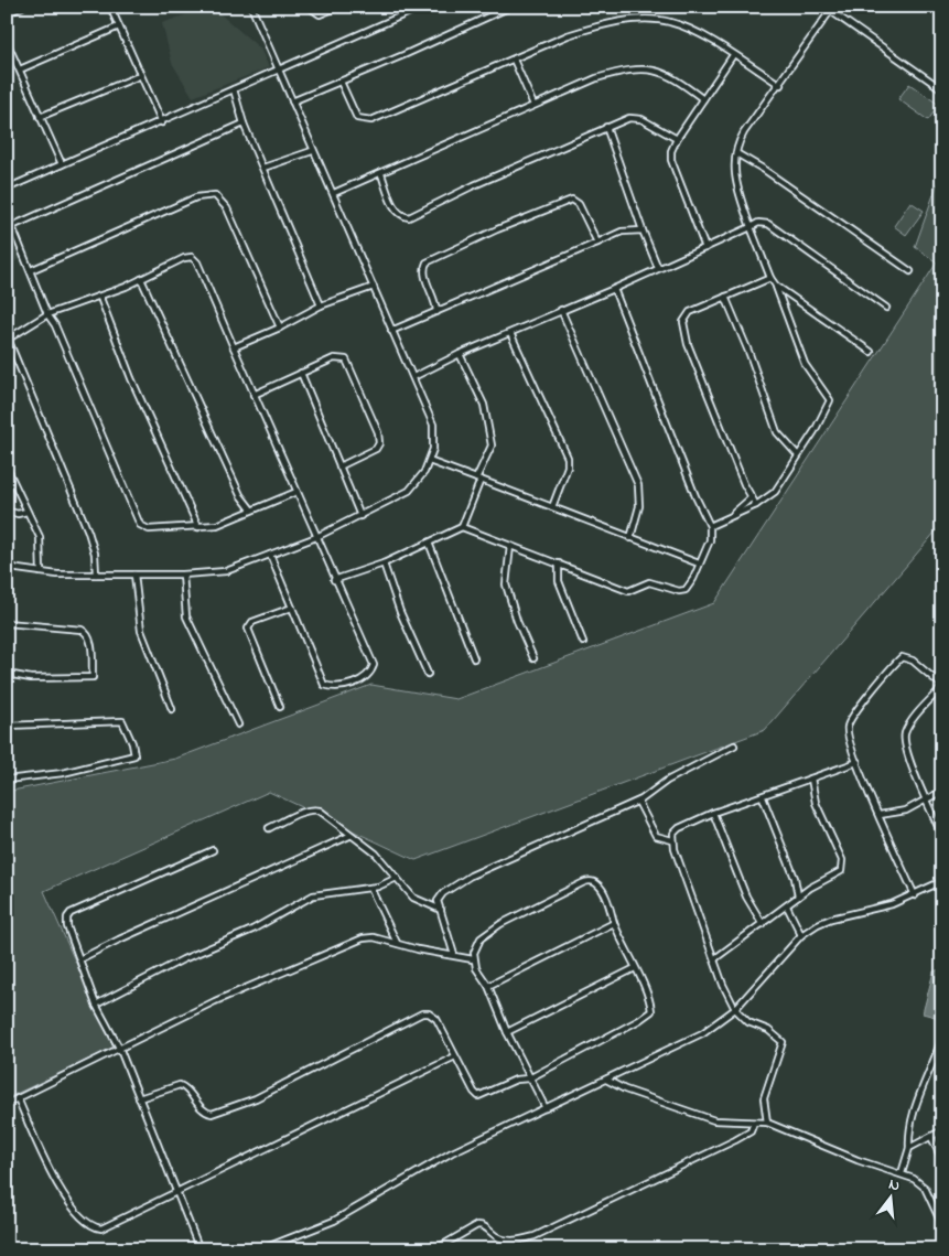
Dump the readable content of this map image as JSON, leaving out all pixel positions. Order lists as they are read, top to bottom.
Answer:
{
  "north": "top"
}
